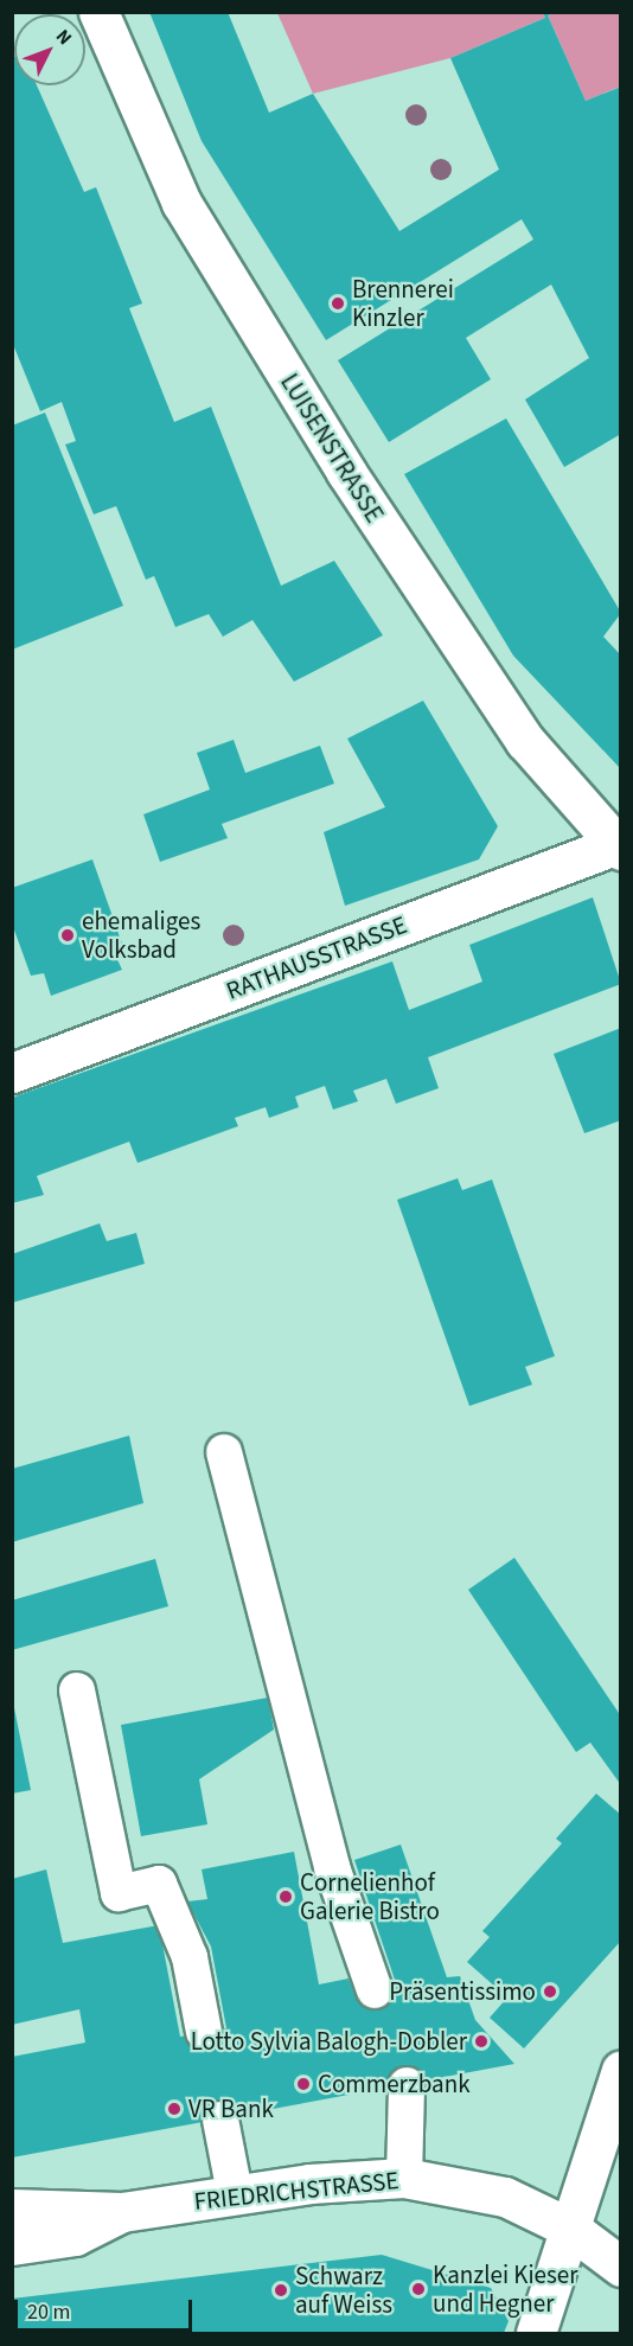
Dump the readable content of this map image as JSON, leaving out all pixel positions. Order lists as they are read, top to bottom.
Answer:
{
  "streets": {
    "street": ["LUISENSTRASSE", "RATHAUSSTRASSE", "FRIEDRICHSTRASSE"]
  },
  "crossings": [
    ["LUISENSTRASSE", "RATHAUSSTRASSE"]
  ],
  "places": [
    "Brennerei Kinzler",
    "ehemaliges Volksbad",
    "Cornelienhof Galerie Bistro",
    "Präsentissimo",
    "Lotto Sylvia Balogh-Dobler",
    "Commerzbank",
    "VR Bank",
    "Kanzlei Kieser und Hegner",
    "Schwarz auf Weiss"
  ],
  "scale_bar": "20 m",
  "north": "top right"
}
